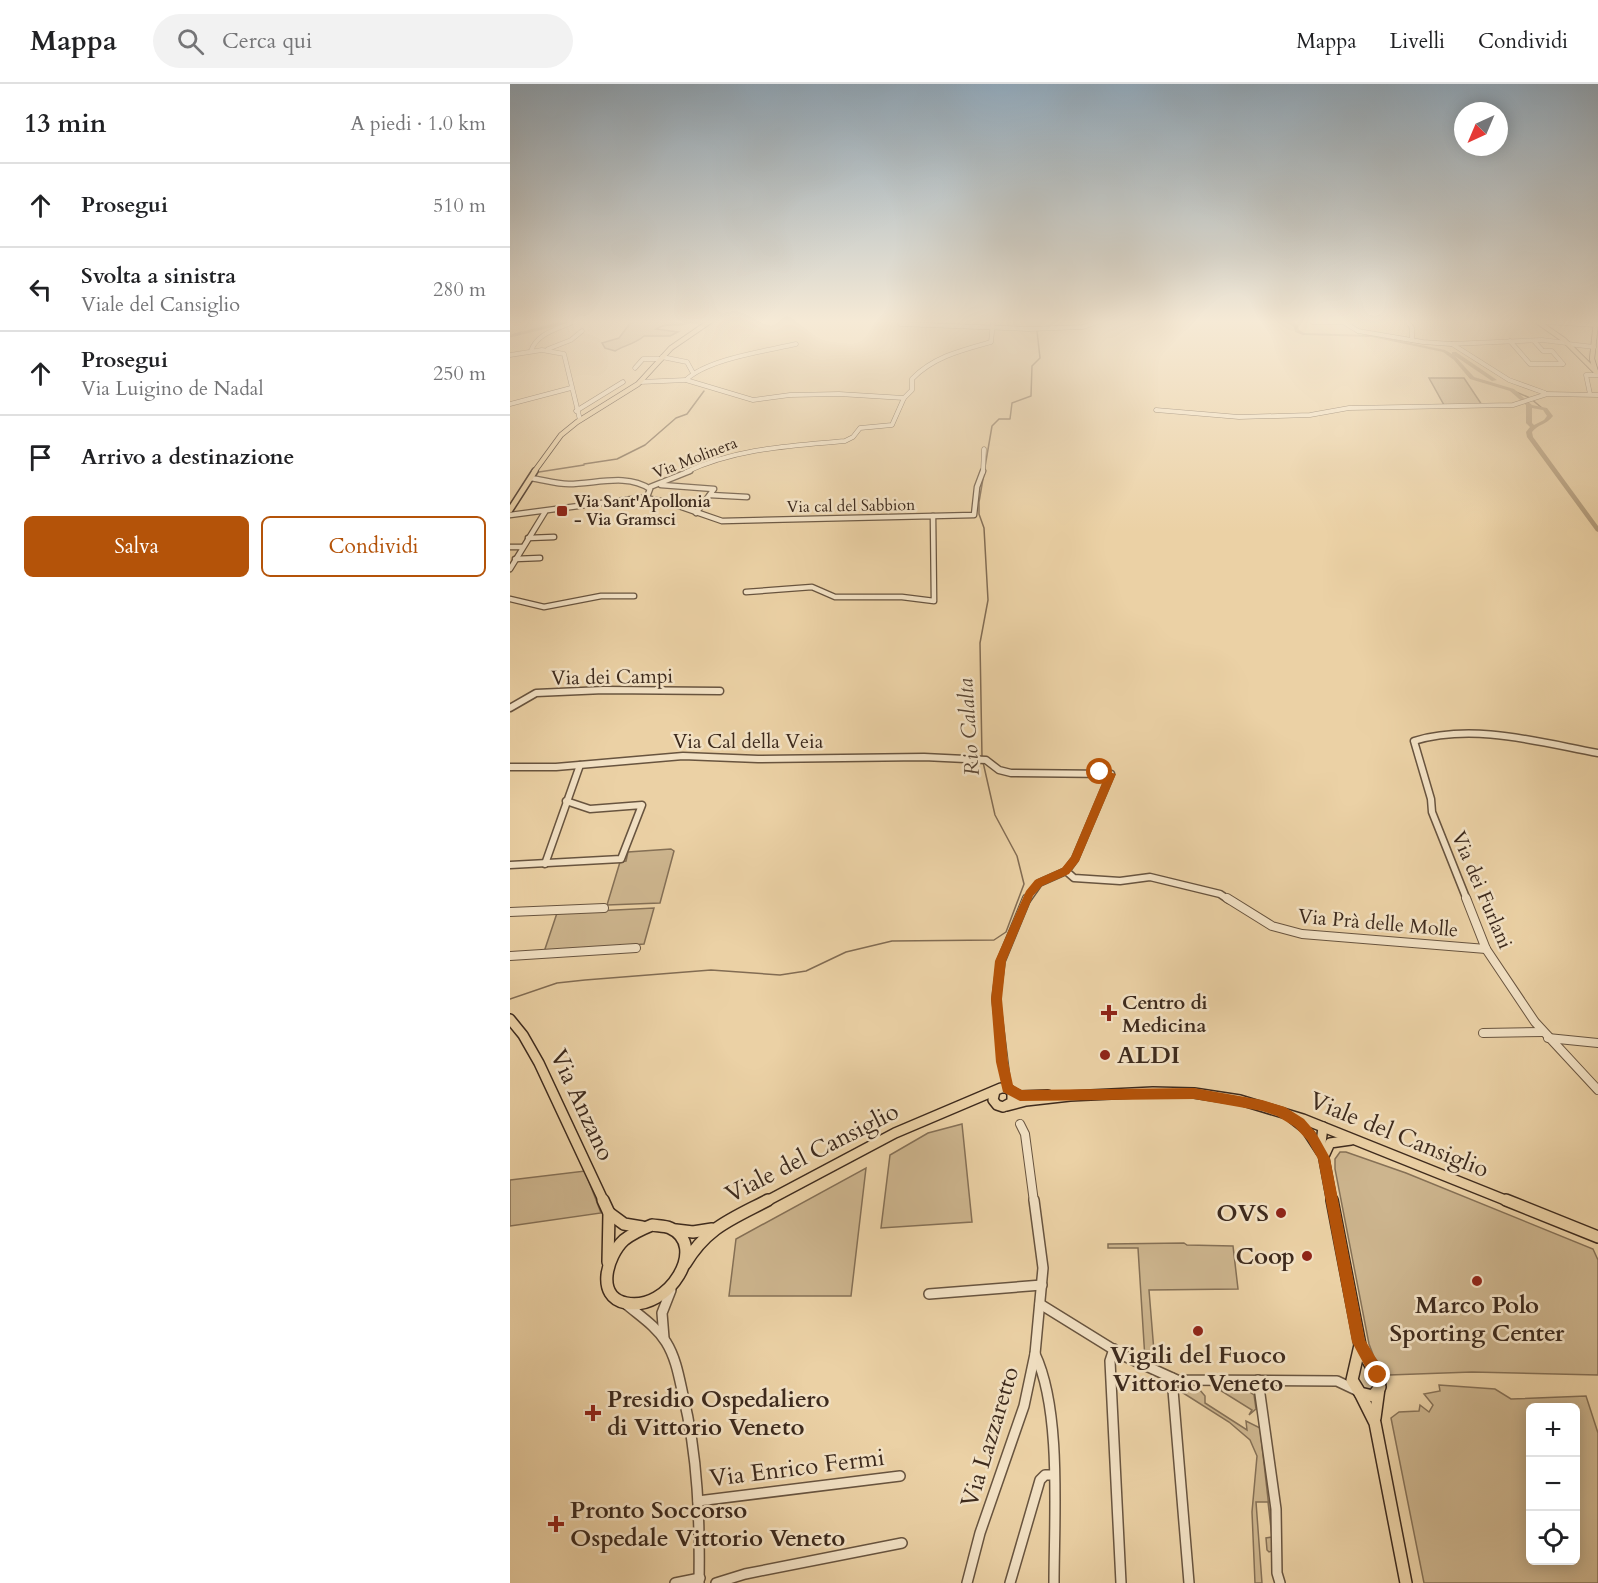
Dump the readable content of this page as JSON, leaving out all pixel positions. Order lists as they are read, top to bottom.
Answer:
{
  "streets": {
    "main road": ["Via Anzano", "Viale del Cansiglio"],
    "street": [
      "Via Molinera",
      "Via cal del Sabbion",
      "Via dei Campi",
      "Via Cal della Veia",
      "Via dei Furlani",
      "Via Prà delle Molle",
      "Via Lazzaretto",
      "Via Enrico Fermi"
    ]
  },
  "crossings": [
    ["Via Cal della Veia", "Via Prà delle Molle"],
    ["Via dei Furlani", "Via Prà delle Molle"],
    ["Via Anzano", "Viale del Cansiglio"]
  ],
  "water": ["Rio Calalta"],
  "places": {
    "transit": ["Via Sant'Apollonia - Via Gramsci"],
    "health": ["Centro di Medicina", "Presidio Ospedaliero di Vittorio Veneto", "Pronto Soccorso Ospedale Vittorio Veneto"],
    "other": [
      "ALDI",
      "OVS",
      "Coop",
      "Marco Polo Sporting Center",
      "Vigili del Fuoco Vittorio Veneto"
    ]
  },
  "north": "bottom left",
  "page": {
    "header": "Mappa",
    "search": "Cerca qui",
    "nav": ["Mappa", "Livelli", "Condividi"],
    "heading": ["13 min", "A piedi · 1.0 km"],
    "list": [
      ["Prosegui", "510 m"],
      ["Svolta a sinistra", "Viale del Cansiglio", "280 m"],
      ["Prosegui", "Via Luigino de Nadal", "250 m"],
      "Arrivo a destinazione"
    ],
    "buttons": ["Salva", "Condividi"],
    "map_buttons": ["+", "−"]
  }
}
